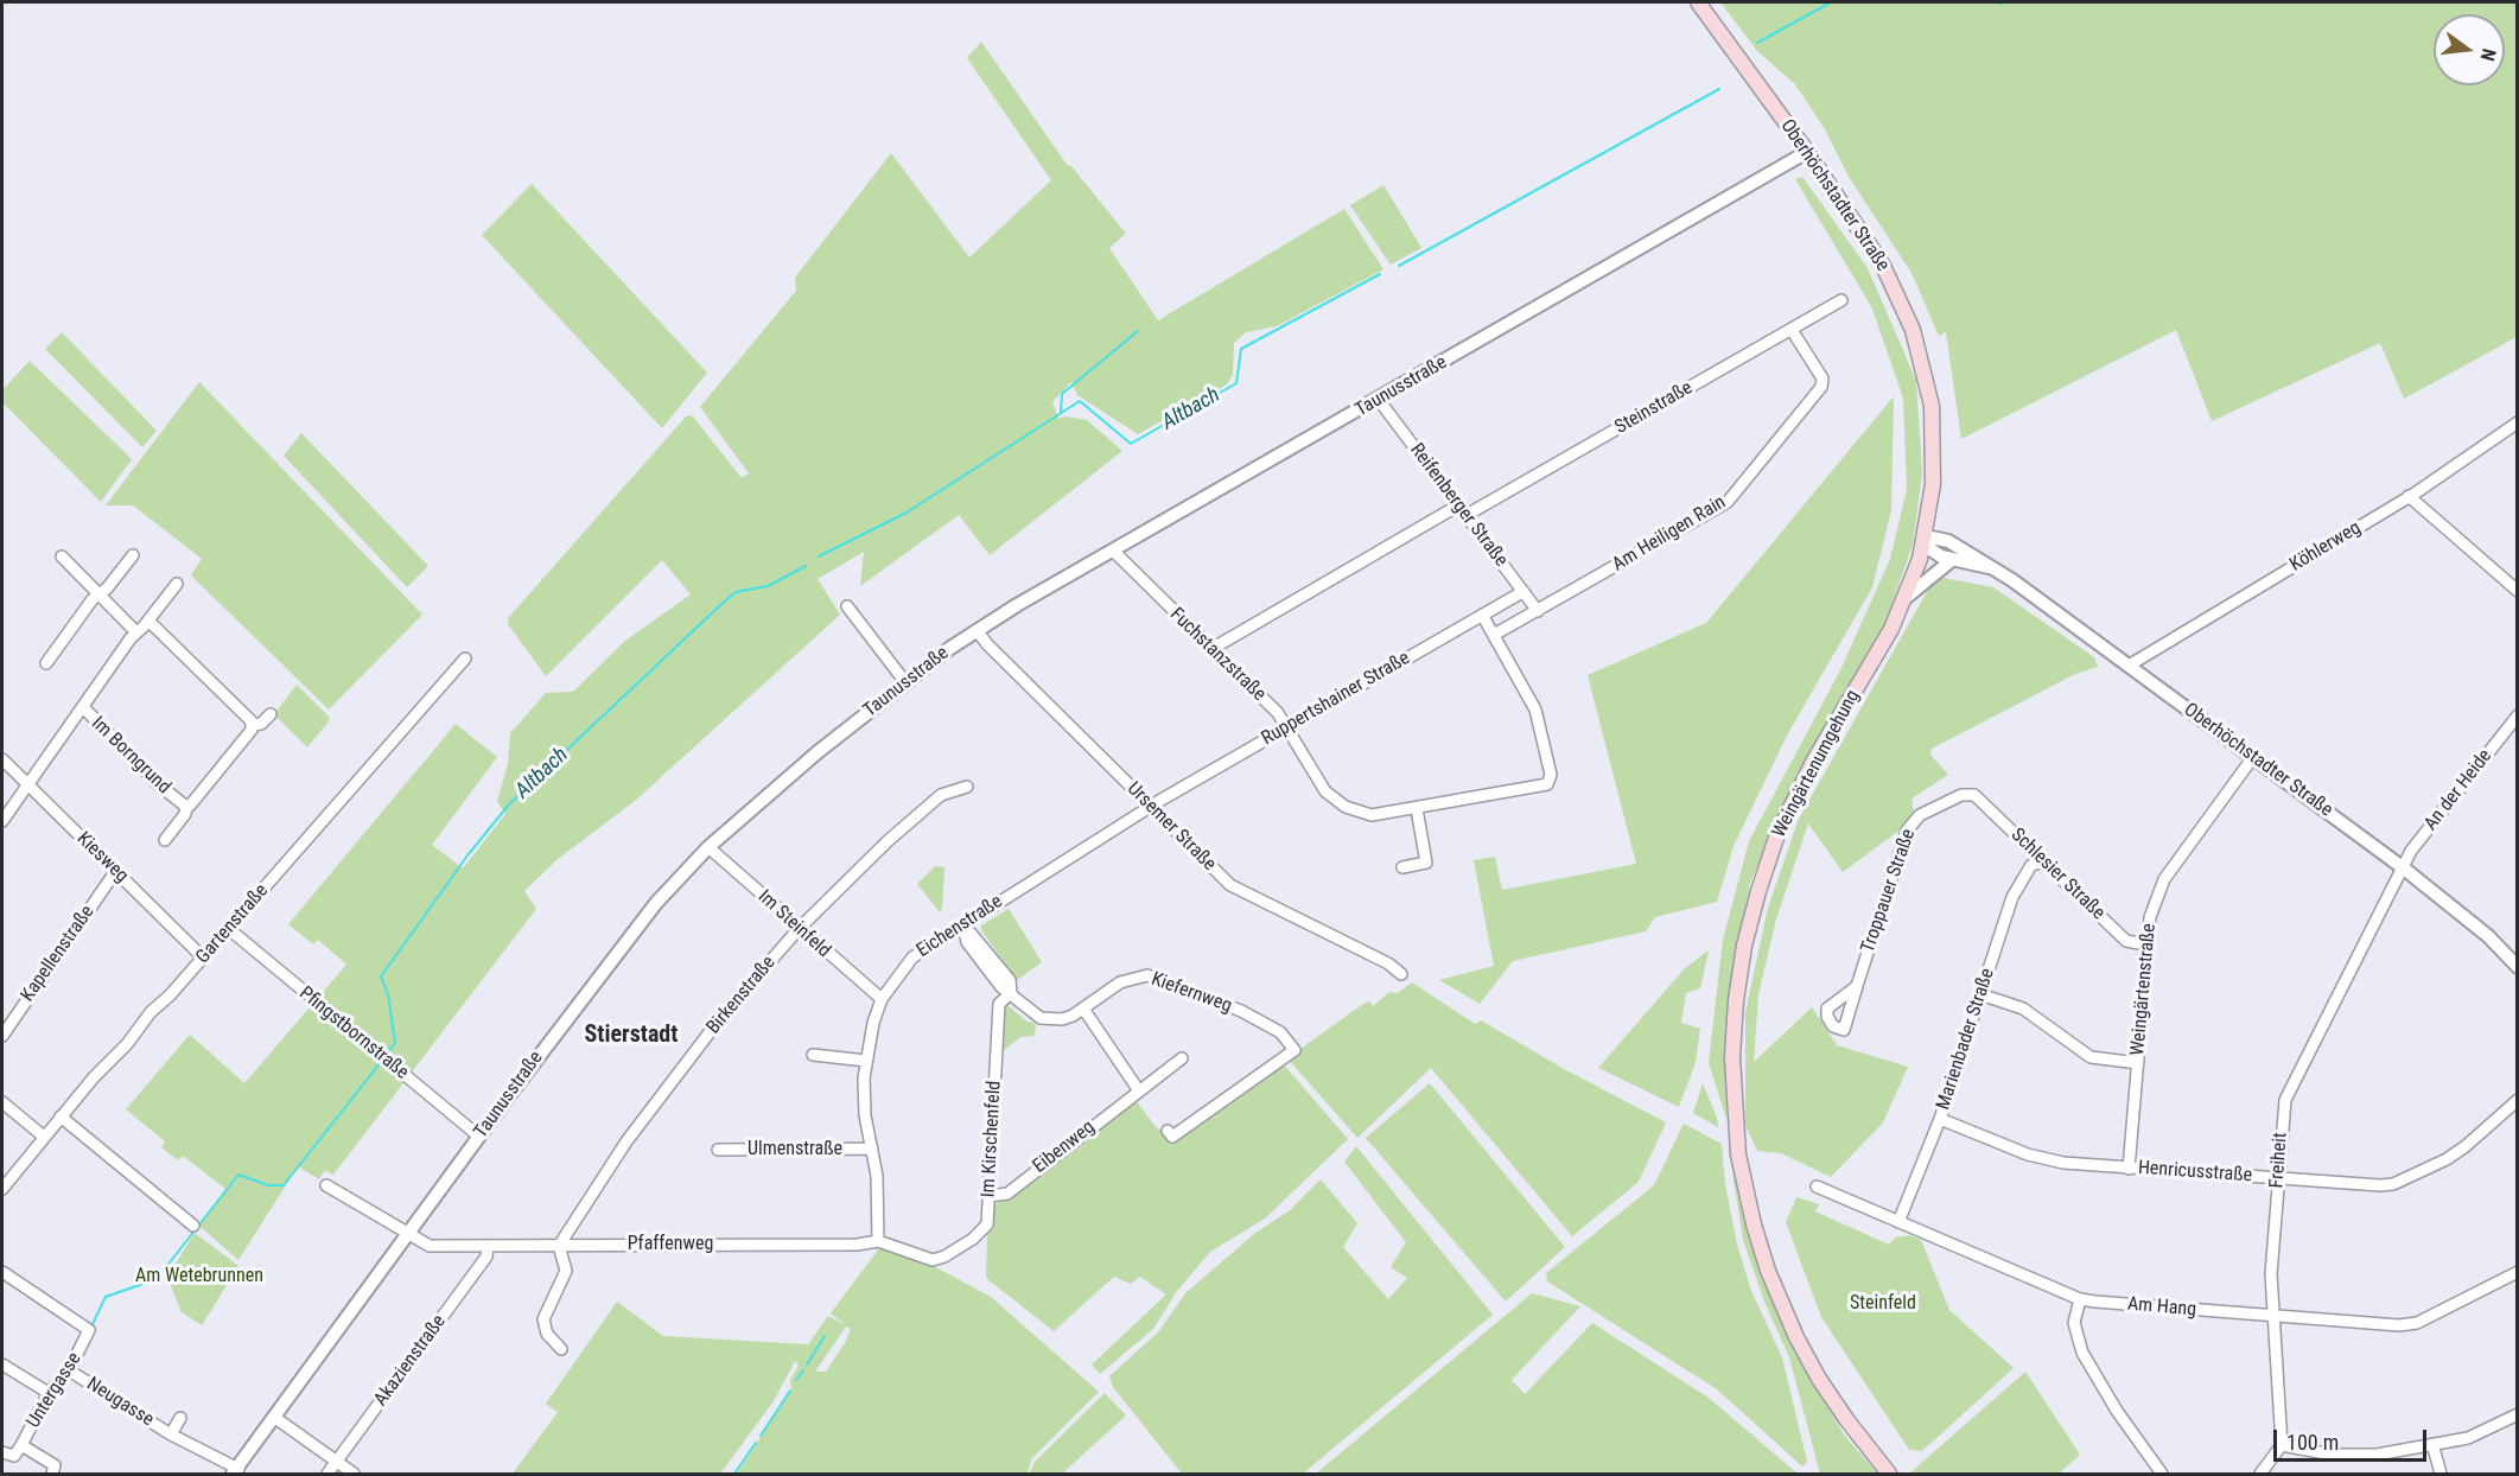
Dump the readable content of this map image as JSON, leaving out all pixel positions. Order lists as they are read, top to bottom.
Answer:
{
  "streets": {
    "main road": ["Oberhöchstadter Straße", "Weingärtenumgehung"],
    "street": [
      "Taunusstraße",
      "Steinstraße",
      "Reifenberger Straße",
      "Am Heiligen Rain",
      "Köhlerweg",
      "Fuchstanzstraße",
      "Ruppertshainer Straße",
      "Im Borngrund",
      "An der Heide",
      "Ursemer Straße",
      "Kiesweg",
      "Schlesier Straße",
      "Troppauer Straße",
      "Gartenstraße",
      "Im Steinfeld",
      "Eichenstraße",
      "Kapellenstraße",
      "Weingärtenstraße",
      "Kiefernweg",
      "Birkenstraße",
      "Pfingstbornstraße",
      "Marienbader Straße",
      "Im Kirschenfeld",
      "Eibenweg",
      "Ulmenstraße",
      "Freiheit",
      "Henricusstraße",
      "Pfaffenweg",
      "Am Hang",
      "Akazienstraße",
      "Untergasse",
      "Neugasse"
    ]
  },
  "crossings": [
    ["Oberhöchstadter Straße", "Taunusstraße"],
    ["Oberhöchstadter Straße", "Köhlerweg"],
    ["Oberhöchstadter Straße", "Weingärtenumgehung"],
    ["Oberhöchstadter Straße", "An der Heide"],
    ["Oberhöchstadter Straße", "Weingärtenstraße"],
    ["Oberhöchstadter Straße", "Freiheit"],
    ["Taunusstraße", "Reifenberger Straße"],
    ["Taunusstraße", "Fuchstanzstraße"],
    ["Taunusstraße", "Ursemer Straße"],
    ["Taunusstraße", "Im Steinfeld"],
    ["Taunusstraße", "Pfingstbornstraße"],
    ["Taunusstraße", "Pfaffenweg"],
    ["Taunusstraße", "Neugasse"],
    ["Steinstraße", "Reifenberger Straße"],
    ["Steinstraße", "Am Heiligen Rain"],
    ["Reifenberger Straße", "Am Heiligen Rain"],
    ["Reifenberger Straße", "Ruppertshainer Straße"],
    ["Fuchstanzstraße", "Ruppertshainer Straße"],
    ["Ruppertshainer Straße", "Ursemer Straße"],
    ["Ruppertshainer Straße", "Eichenstraße"],
    ["An der Heide", "Freiheit"],
    ["Ursemer Straße", "Eichenstraße"],
    ["Kiesweg", "Gartenstraße"],
    ["Kiesweg", "Kapellenstraße"],
    ["Schlesier Straße", "Troppauer Straße"],
    ["Schlesier Straße", "Weingärtenstraße"],
    ["Schlesier Straße", "Marienbader Straße"],
    ["Gartenstraße", "Pfingstbornstraße"],
    ["Im Steinfeld", "Eichenstraße"],
    ["Im Steinfeld", "Birkenstraße"],
    ["Eichenstraße", "Kiefernweg"],
    ["Eichenstraße", "Ulmenstraße"],
    ["Eichenstraße", "Pfaffenweg"],
    ["Weingärtenstraße", "Henricusstraße"],
    ["Kiefernweg", "Im Kirschenfeld"],
    ["Birkenstraße", "Pfaffenweg"],
    ["Marienbader Straße", "Henricusstraße"],
    ["Marienbader Straße", "Am Hang"],
    ["Im Kirschenfeld", "Eibenweg"],
    ["Im Kirschenfeld", "Pfaffenweg"],
    ["Freiheit", "Henricusstraße"],
    ["Freiheit", "Am Hang"],
    ["Pfaffenweg", "Akazienstraße"],
    ["Untergasse", "Neugasse"]
  ],
  "districts": ["Stierstadt"],
  "water": ["Altbach"],
  "parks": ["Am Wetebrunnen", "Steinfeld"],
  "scale_bar": "100 m",
  "north": "right"
}
